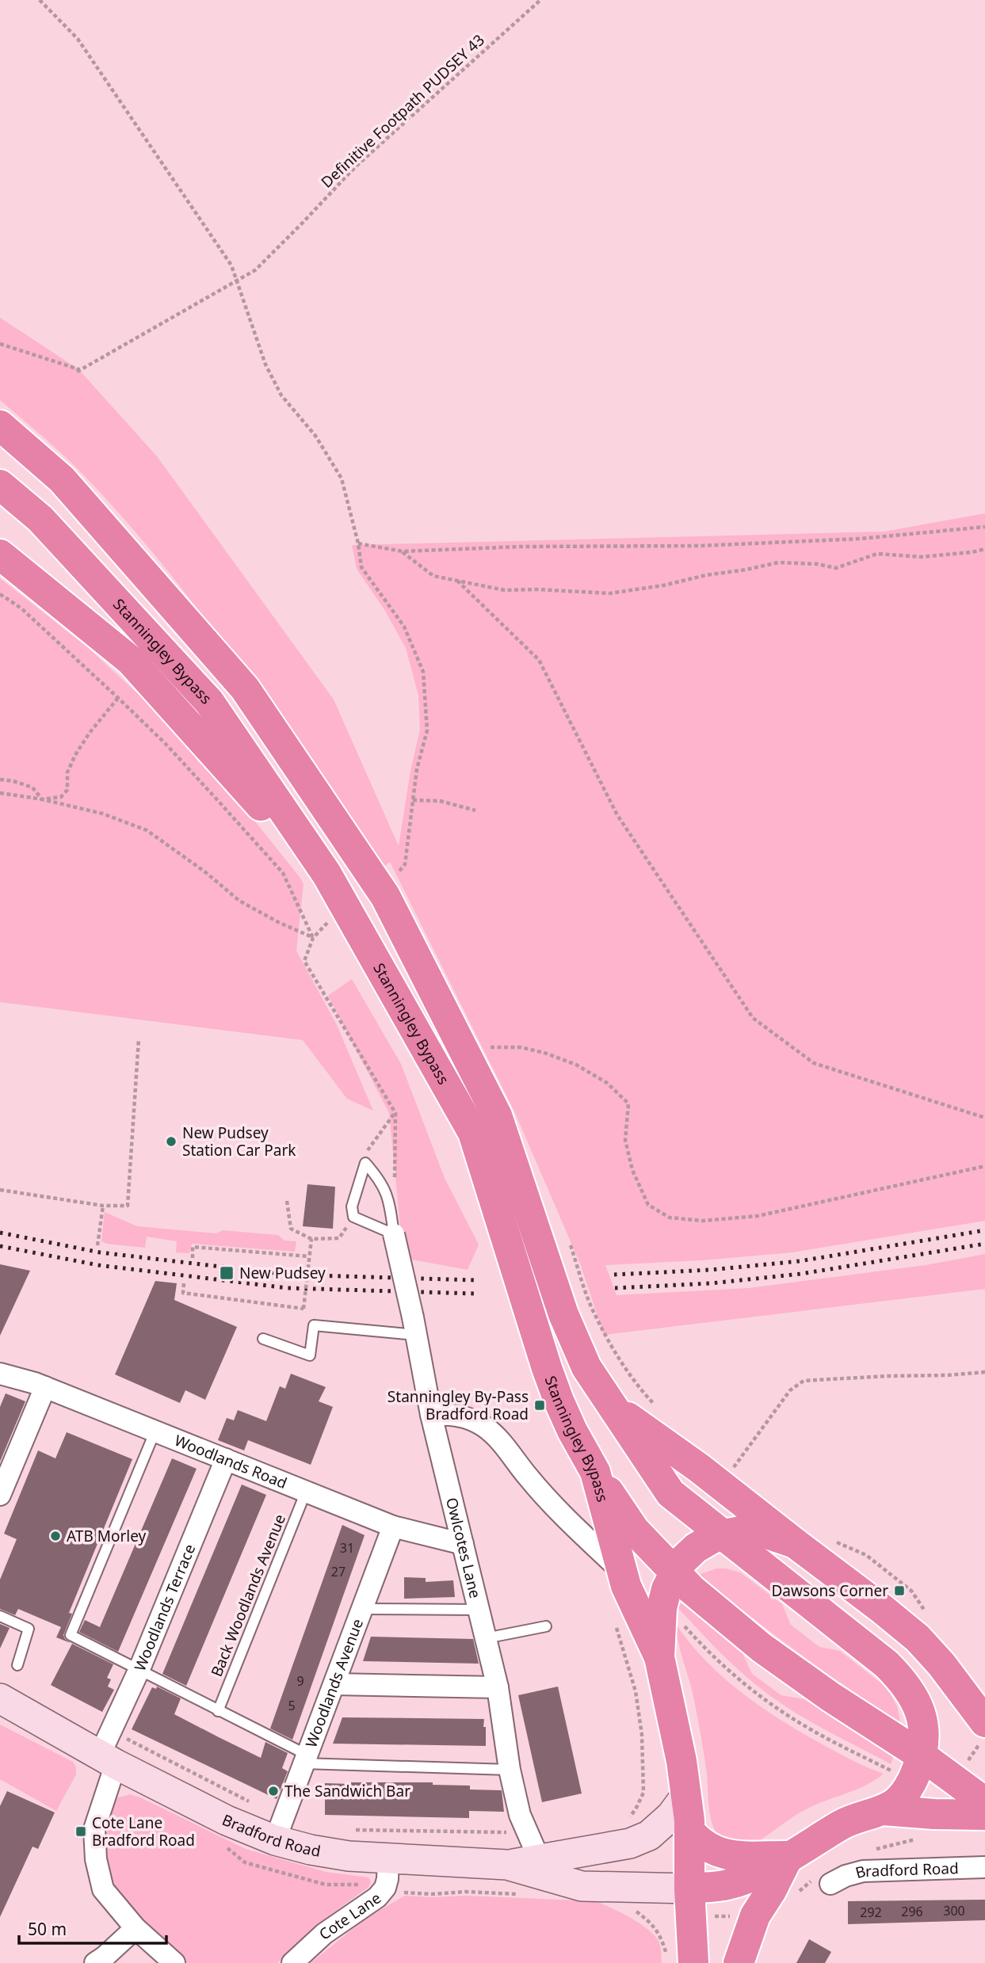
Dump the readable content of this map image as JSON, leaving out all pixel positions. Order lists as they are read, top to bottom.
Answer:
{
  "streets": {
    "highway": ["Stanningley Bypass"],
    "main road": ["Bradford Road"],
    "street": [
      "Woodlands Road",
      "Owlcotes Lane",
      "Woodlands Terrace",
      "Woodlands Avenue",
      "Cote Lane"
    ],
    "lane": ["Back Woodlands Avenue"],
    "path": ["Definitive Footpath PUDSEY 43"]
  },
  "crossings": [
    ["Woodlands Road", "Owlcotes Lane"],
    ["Woodlands Road", "Back Woodlands Avenue"],
    ["Woodlands Road", "Woodlands Terrace"],
    ["Woodlands Road", "Woodlands Avenue"],
    ["Owlcotes Lane", "Bradford Road"],
    ["Woodlands Terrace", "Bradford Road"],
    ["Woodlands Avenue", "Bradford Road"],
    ["Bradford Road", "Cote Lane"]
  ],
  "places": {
    "other": ["New Pudsey Station Car Park", "ATB Morley", "The Sandwich Bar"],
    "transit": [
      "New Pudsey",
      "Stanningley By-Pass Bradford Road",
      "Dawsons Corner",
      "Cote Lane Bradford Road"
    ]
  },
  "house_numbers": [
    "31",
    "27",
    "9",
    "5",
    "300",
    "296",
    "292"
  ],
  "scale_bar": "50 m"
}
